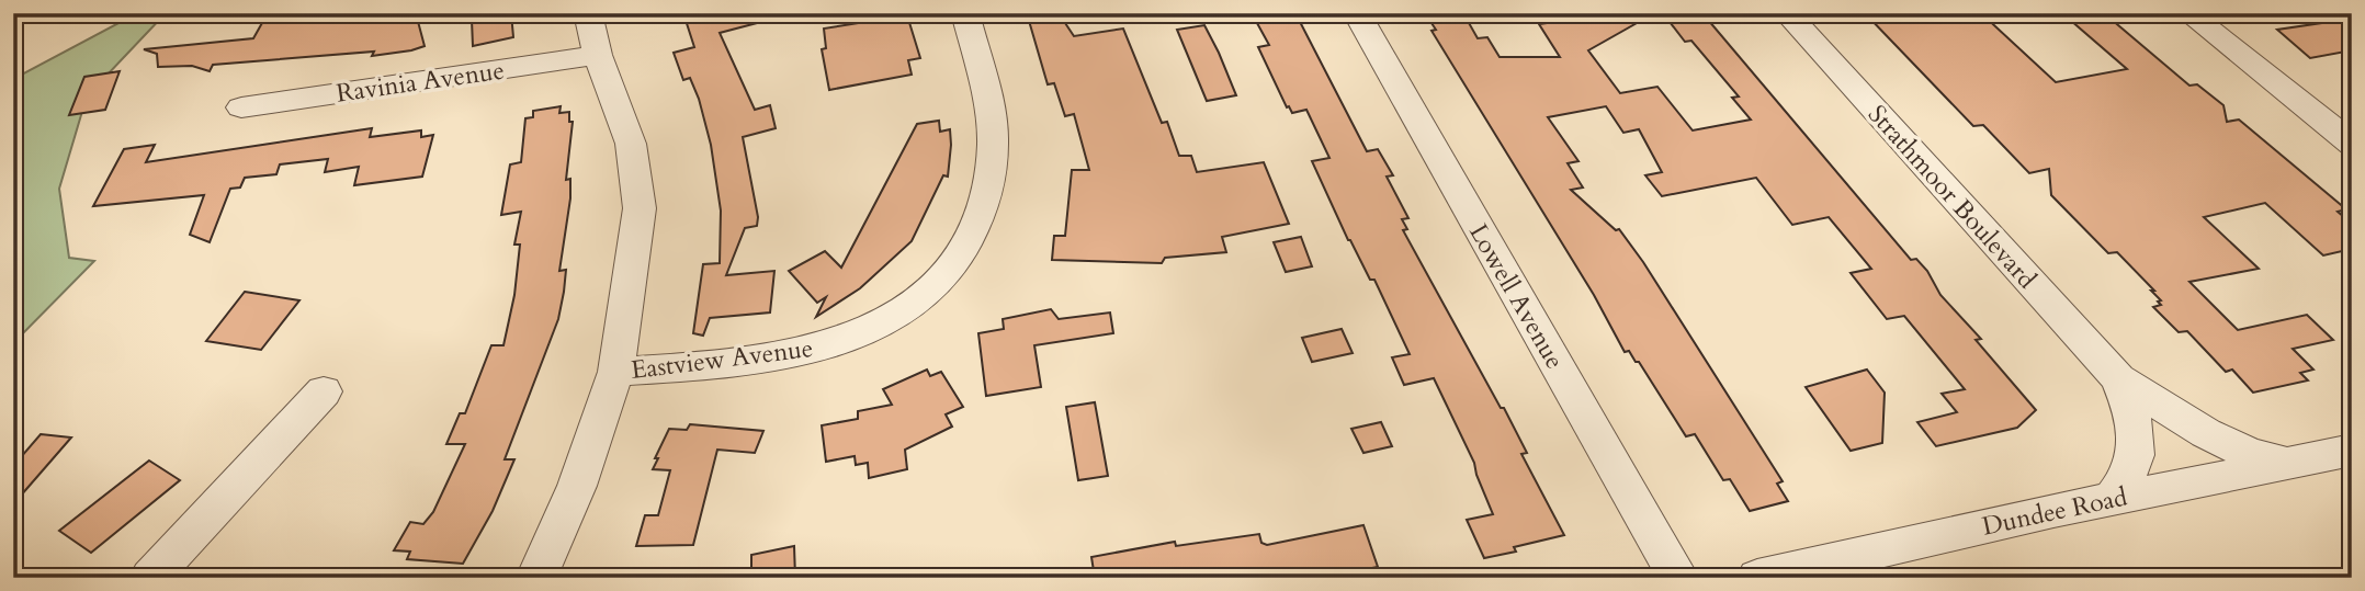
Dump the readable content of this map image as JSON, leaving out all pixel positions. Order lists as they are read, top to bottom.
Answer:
{
  "streets": {
    "street": [
      "Ravinia Avenue",
      "Strathmoor Boulevard",
      "Lowell Avenue",
      "Eastview Avenue",
      "Dundee Road"
    ]
  },
  "crossings": [
    ["Strathmoor Boulevard", "Dundee Road"]
  ]
}
